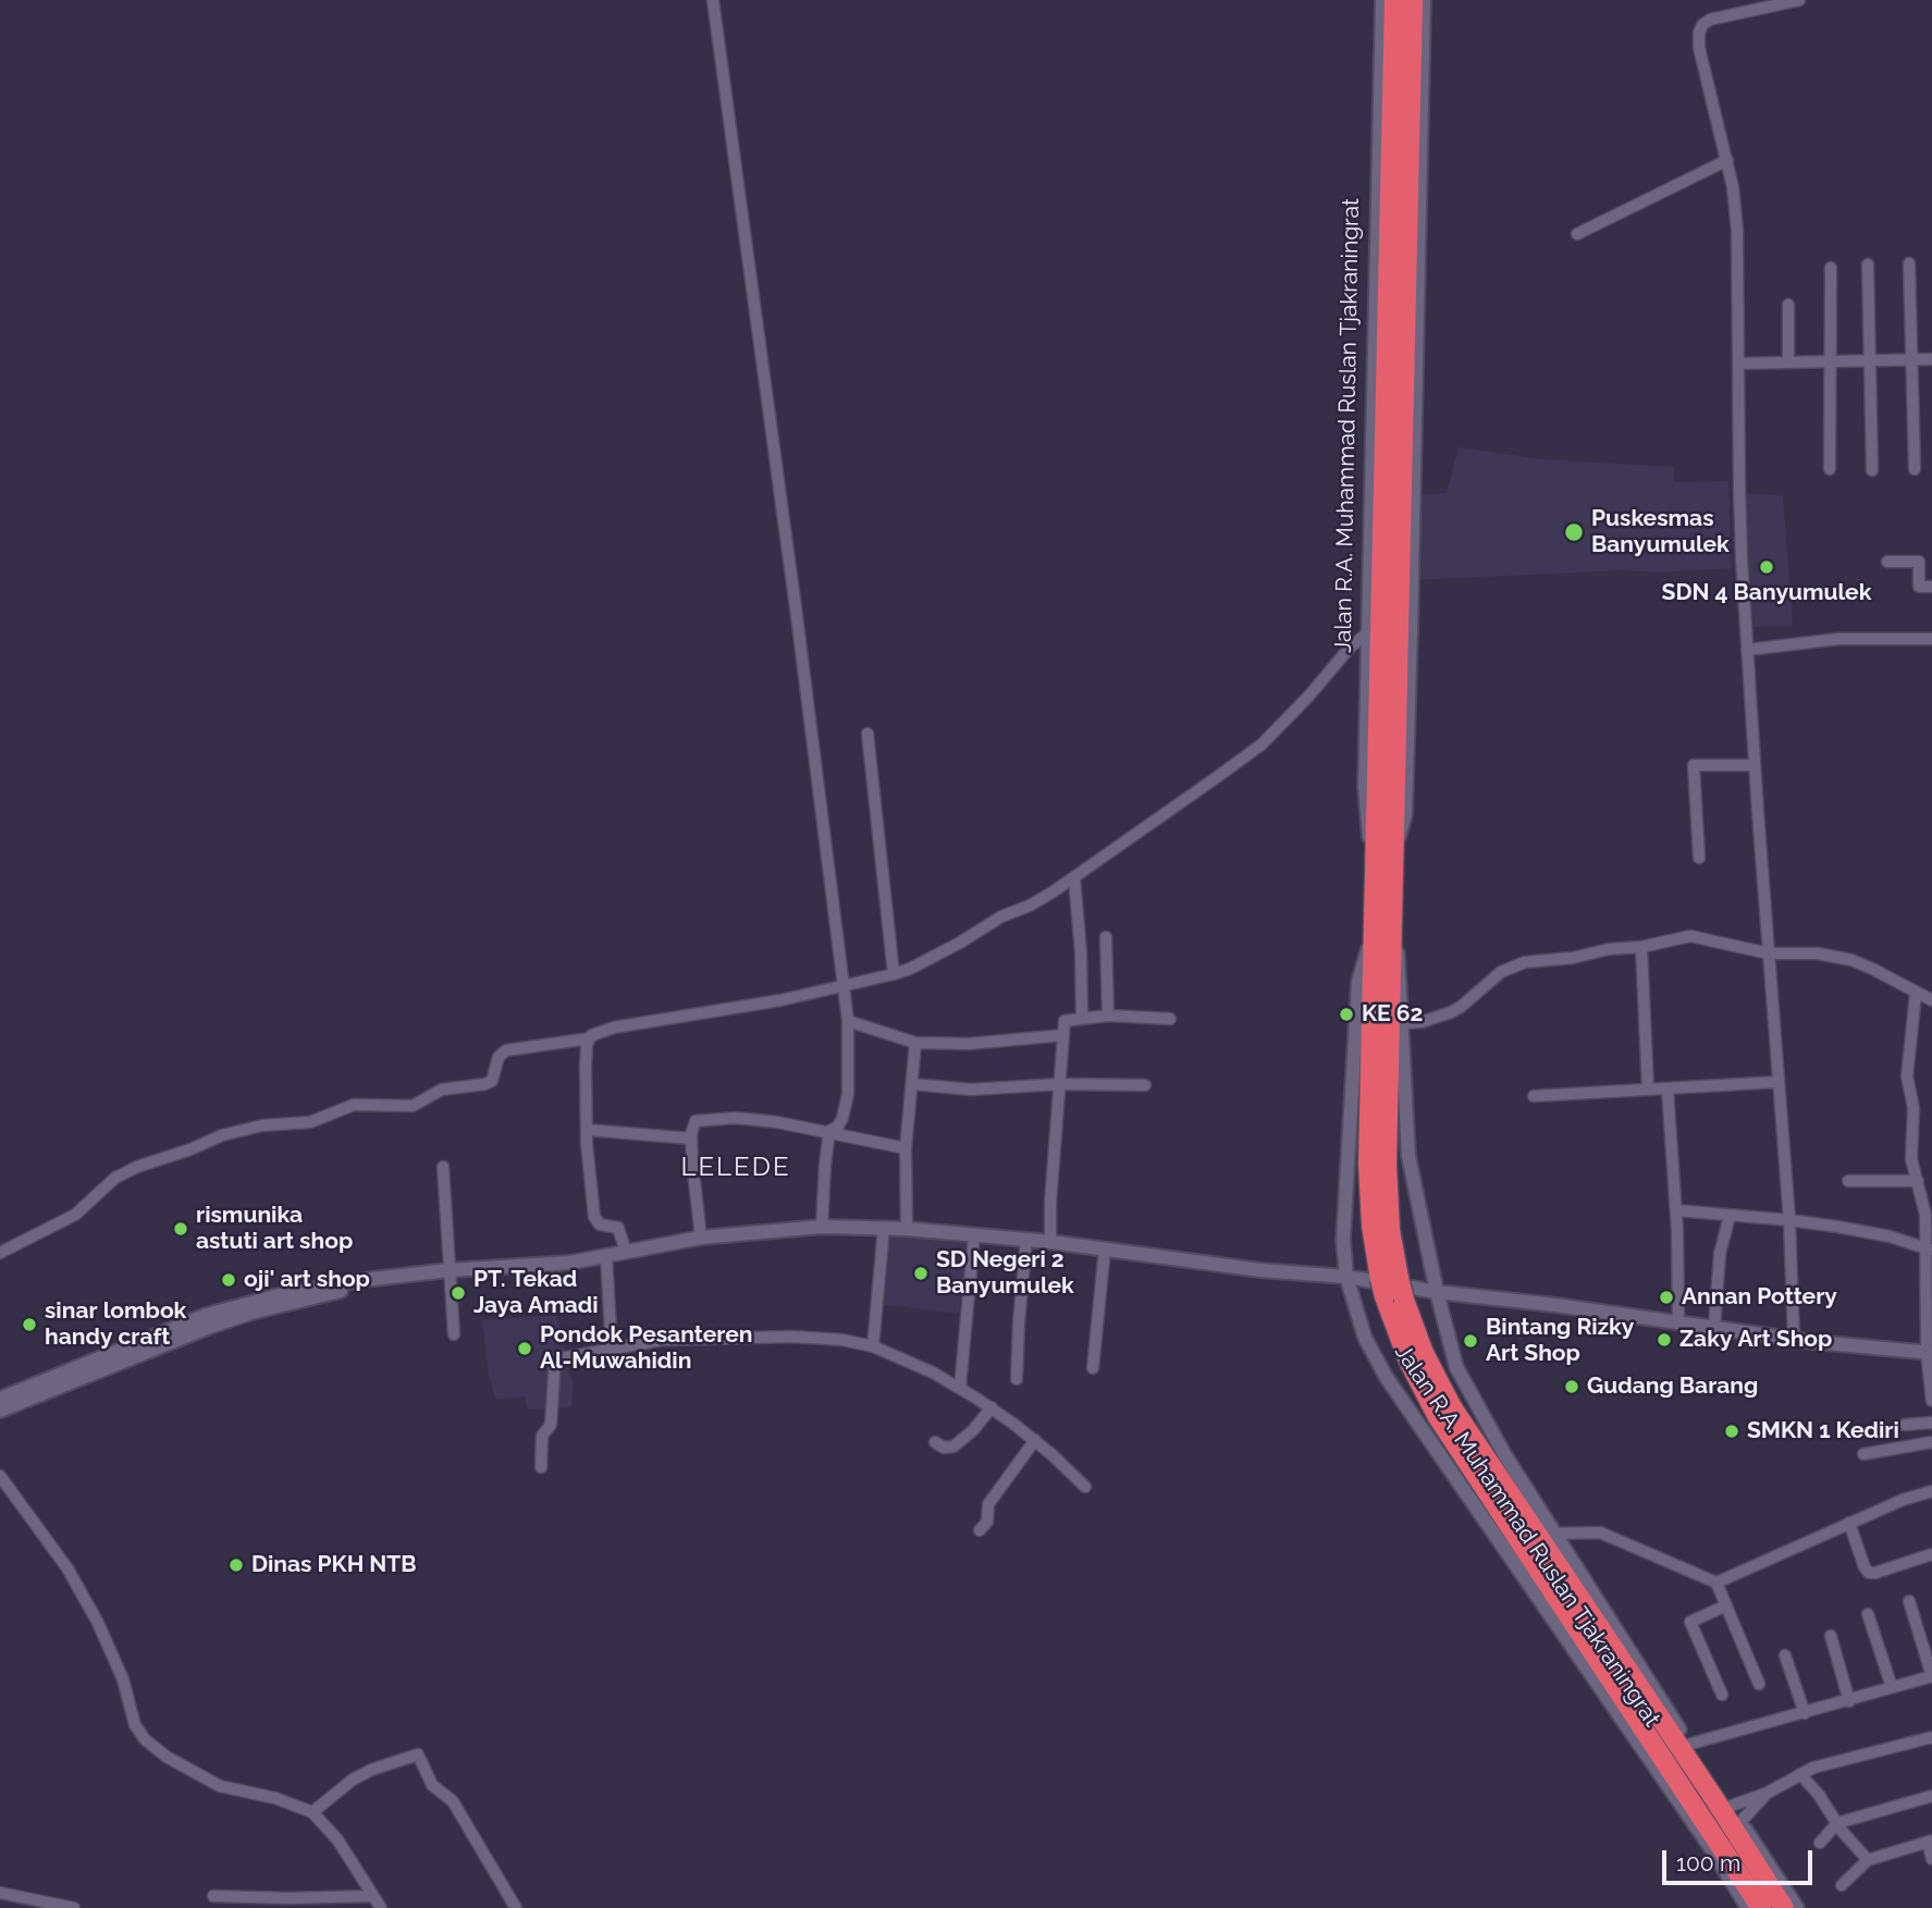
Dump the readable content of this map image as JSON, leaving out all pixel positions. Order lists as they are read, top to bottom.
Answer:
{
  "streets": {
    "highway": ["Jalan R.A. Muhammad Ruslan Tjakraningrat"]
  },
  "districts": ["LELEDE"],
  "places": [
    "Puskesmas Banyumulek",
    "SDN 4 Banyumulek",
    "KE 62",
    "rismunika astuti art shop",
    "SD Negeri 2 Banyumulek",
    "oji' art shop",
    "PT. Tekad Jaya Amadi",
    "Annan Pottery",
    "sinar lombok handy craft",
    "Zaky Art Shop",
    "Bintang Rizky Art Shop",
    "Pondok Pesanteren Al-Muwahidin",
    "Gudang Barang",
    "SMKN 1 Kediri",
    "Dinas PKH NTB"
  ],
  "scale_bar": "100 m"
}
